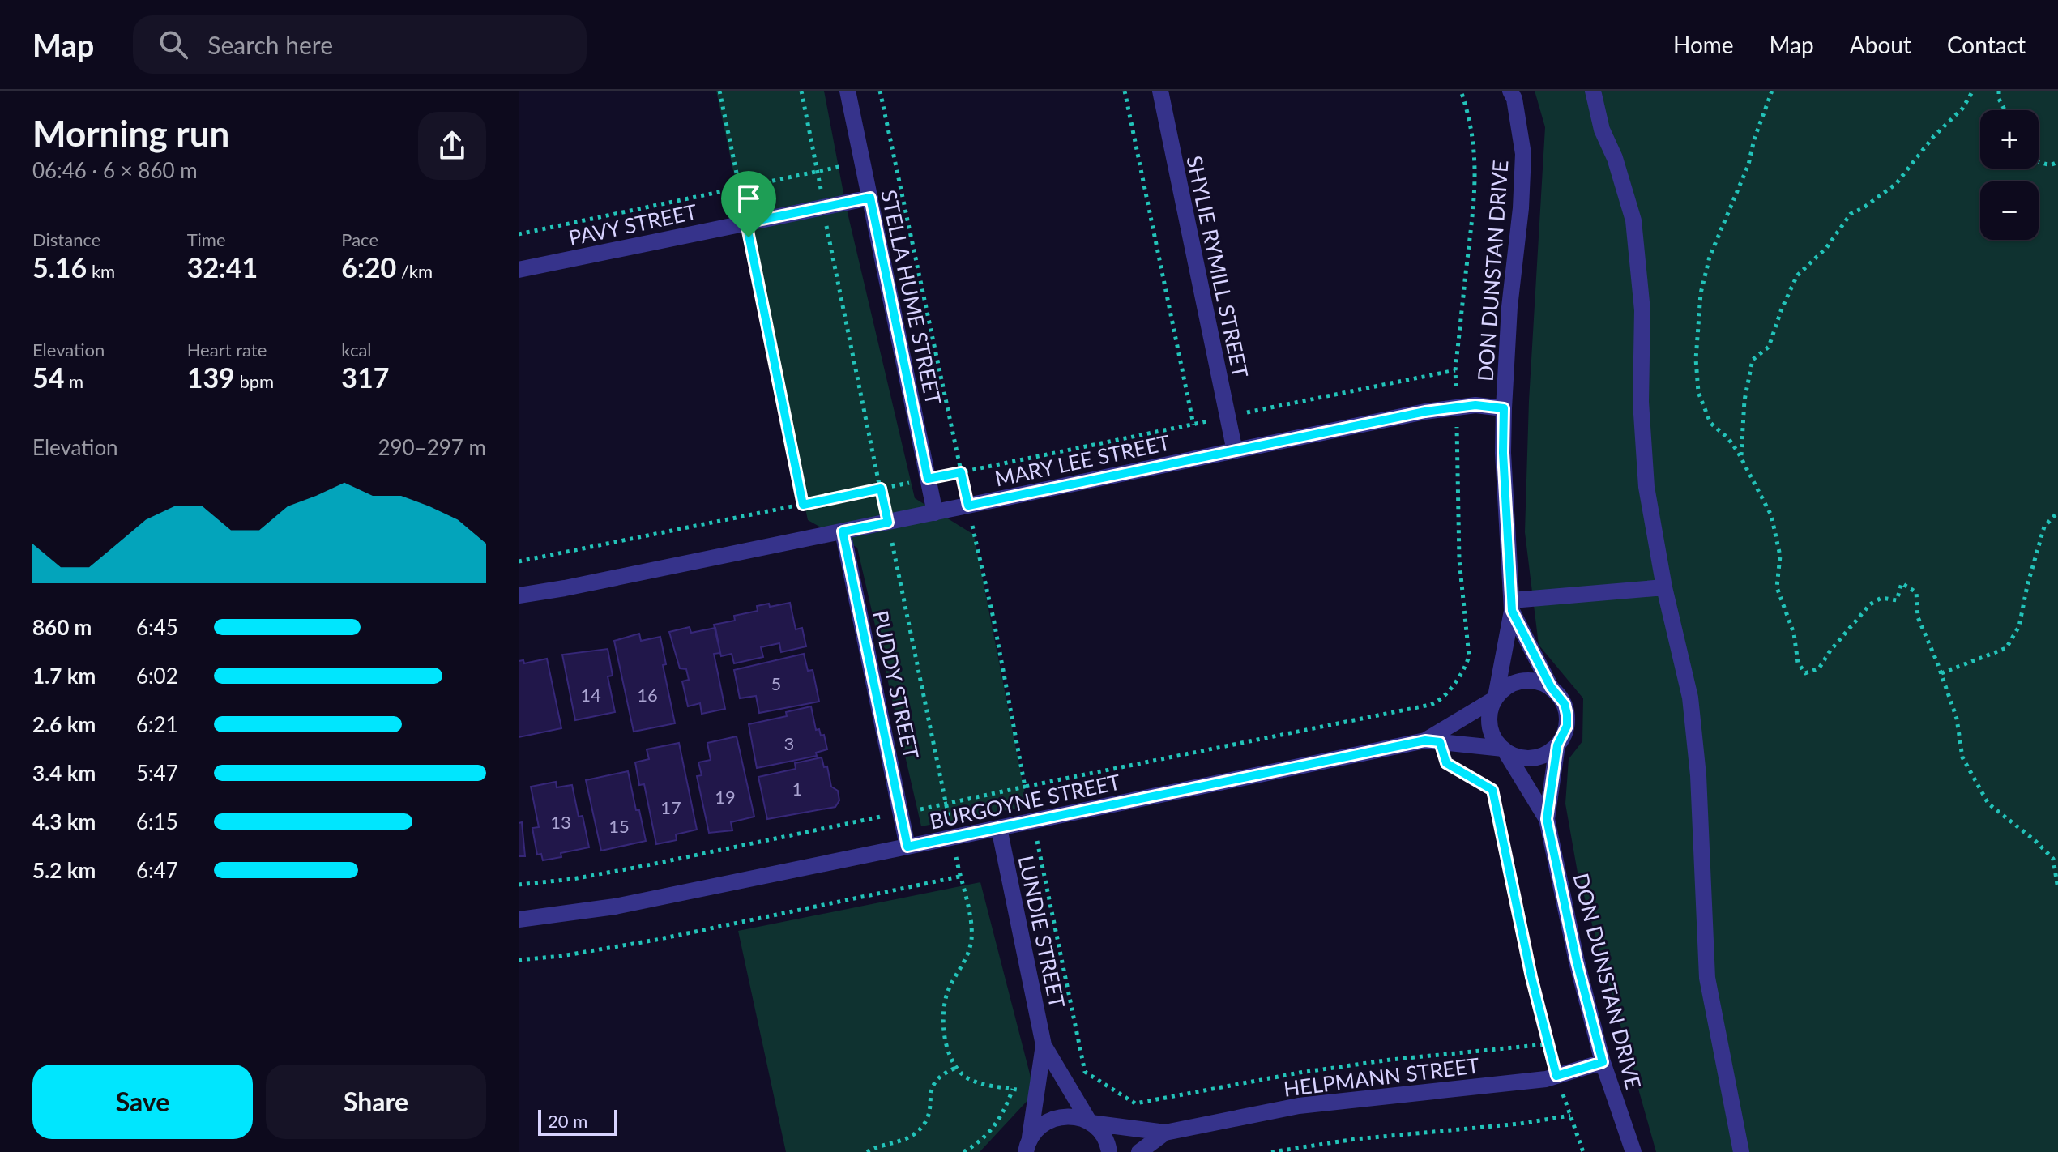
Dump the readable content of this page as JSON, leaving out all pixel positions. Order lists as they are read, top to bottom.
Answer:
{
  "streets": {
    "street": [
      "PAVY STREET",
      "SHYLIE RYMILL STREET",
      "DON DUNSTAN DRIVE",
      "STELLA HUME STREET",
      "MARY LEE STREET",
      "PUDDY STREET",
      "BURGOYNE STREET",
      "LUNDIE STREET",
      "HELPMANN STREET"
    ]
  },
  "crossings": [
    ["PAVY STREET", "STELLA HUME STREET"],
    ["SHYLIE RYMILL STREET", "MARY LEE STREET"],
    ["DON DUNSTAN DRIVE", "MARY LEE STREET"],
    ["DON DUNSTAN DRIVE", "BURGOYNE STREET"],
    ["DON DUNSTAN DRIVE", "HELPMANN STREET"],
    ["STELLA HUME STREET", "MARY LEE STREET"],
    ["MARY LEE STREET", "PUDDY STREET"],
    ["PUDDY STREET", "BURGOYNE STREET"],
    ["BURGOYNE STREET", "LUNDIE STREET"],
    ["LUNDIE STREET", "HELPMANN STREET"]
  ],
  "house_numbers": [
    "5",
    "14",
    "16",
    "3",
    "1",
    "19",
    "17",
    "13",
    "15"
  ],
  "scale_bar": "20 m",
  "page": {
    "header": "Map",
    "search": "Search here",
    "nav": [
      "Home",
      "Map",
      "About",
      "Contact"
    ],
    "heading": ["Morning run", "06:46 · 6 × 860 m"],
    "map_buttons": ["+", "−"],
    "stats": [
      ["Distance", "5.16 km"],
      ["Time", "32:41"],
      ["Pace", "6:20 /km"],
      ["Elevation", "54 m"],
      ["Heart rate", "139 bpm"],
      ["kcal", "317"]
    ],
    "chart": ["Elevation", "290–297 m"],
    "list": [
      {
        "name": "860 m",
        "note": "6:45"
      },
      {
        "name": "1.7 km",
        "note": "6:02"
      },
      {
        "name": "2.6 km",
        "note": "6:21"
      },
      {
        "name": "3.4 km",
        "note": "5:47"
      },
      {
        "name": "4.3 km",
        "note": "6:15"
      },
      {
        "name": "5.2 km",
        "note": "6:47"
      }
    ],
    "buttons": ["Save", "Share"],
    "scale": "20 m"
  }
}
